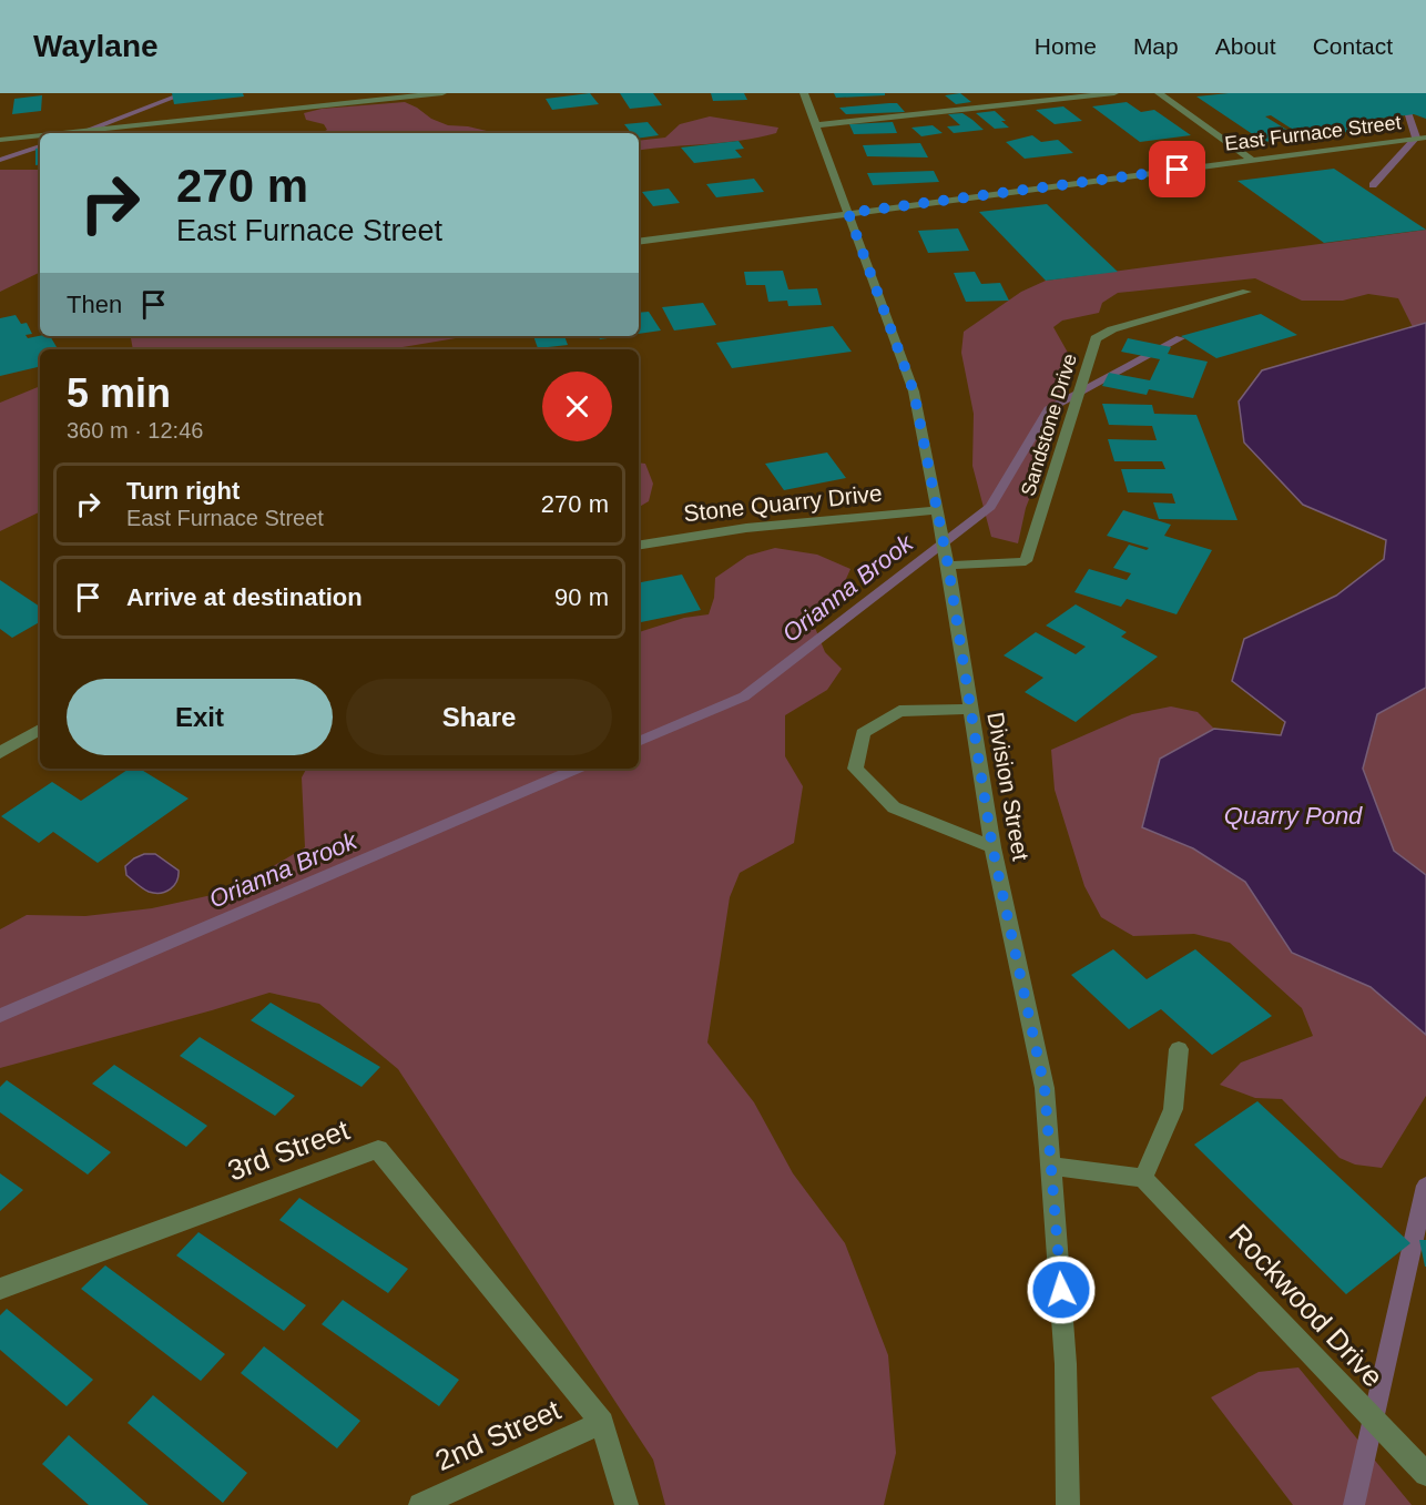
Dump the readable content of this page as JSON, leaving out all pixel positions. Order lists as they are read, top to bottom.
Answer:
{
  "streets": {
    "street": [
      "East Furnace Street",
      "Sandstone Drive",
      "Stone Quarry Drive",
      "Division Street",
      "3rd Street",
      "Rockwood Drive",
      "2nd Street"
    ]
  },
  "crossings": [
    ["East Furnace Street", "Division Street"],
    ["Sandstone Drive", "Division Street"],
    ["Stone Quarry Drive", "Division Street"],
    ["3rd Street", "2nd Street"]
  ],
  "water": ["Orianna Brook", "Quarry Pond"],
  "page": {
    "header": "Waylane",
    "nav": [
      "Home",
      "Map",
      "About",
      "Contact"
    ],
    "turn": ["270 m", "East Furnace Street"],
    "then": "Then",
    "heading": ["5 min", "360 m · 12:46"],
    "list": [
      {
        "name": "Turn right",
        "note": "East Furnace Street",
        "value": "270 m"
      },
      {
        "name": "Arrive at destination",
        "value": "90 m"
      }
    ],
    "buttons": ["Exit", "Share"]
  }
}
